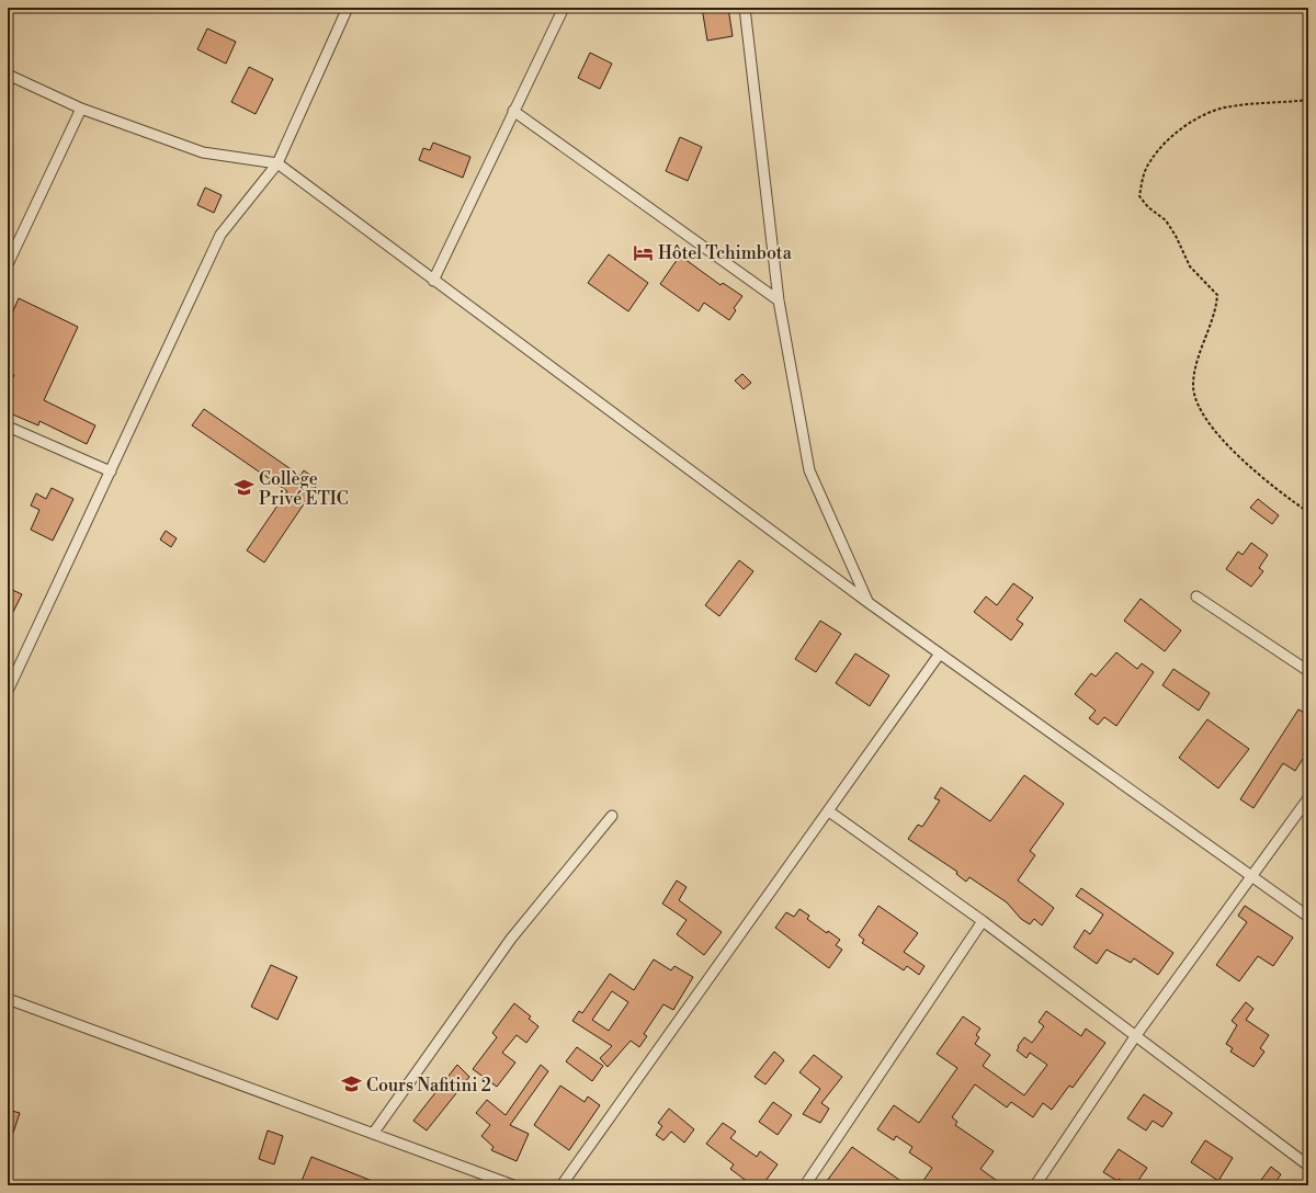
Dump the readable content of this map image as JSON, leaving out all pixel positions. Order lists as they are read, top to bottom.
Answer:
{
  "places": {
    "hotel": ["Hôtel Tchimbota"],
    "school or university": ["Collège Privé ETIC", "Cours Nafitini 2"]
  }
}
